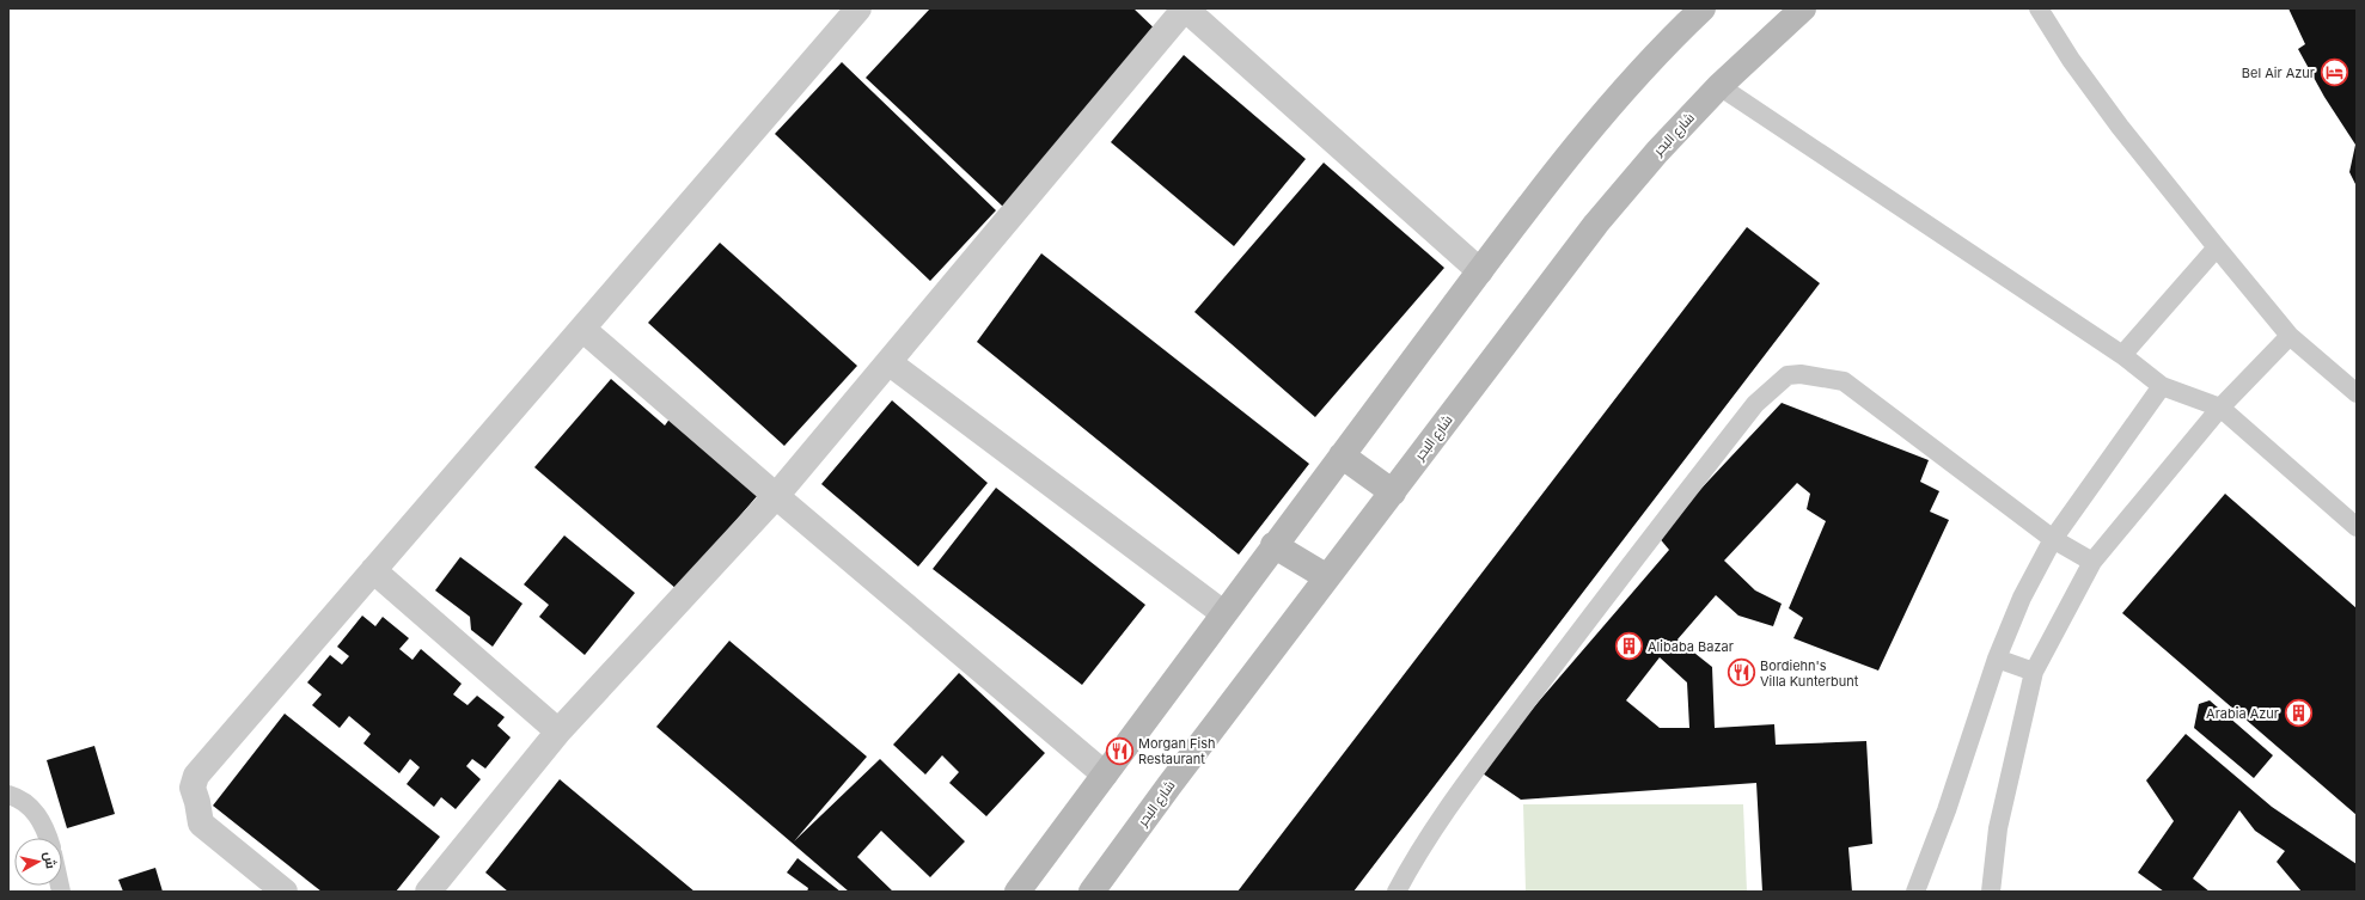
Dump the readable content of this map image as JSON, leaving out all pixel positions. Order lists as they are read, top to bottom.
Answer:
{
  "streets": {
    "main road": ["شارع البحر"]
  },
  "places": {
    "hotel": ["Bel Air Azur"],
    "building": ["Alibaba Bazar", "Arabia Azur"],
    "restaurant": ["Bordiehn's Villa Kunterbunt", "Morgan Fish Restaurant"]
  },
  "north": "right"
}
